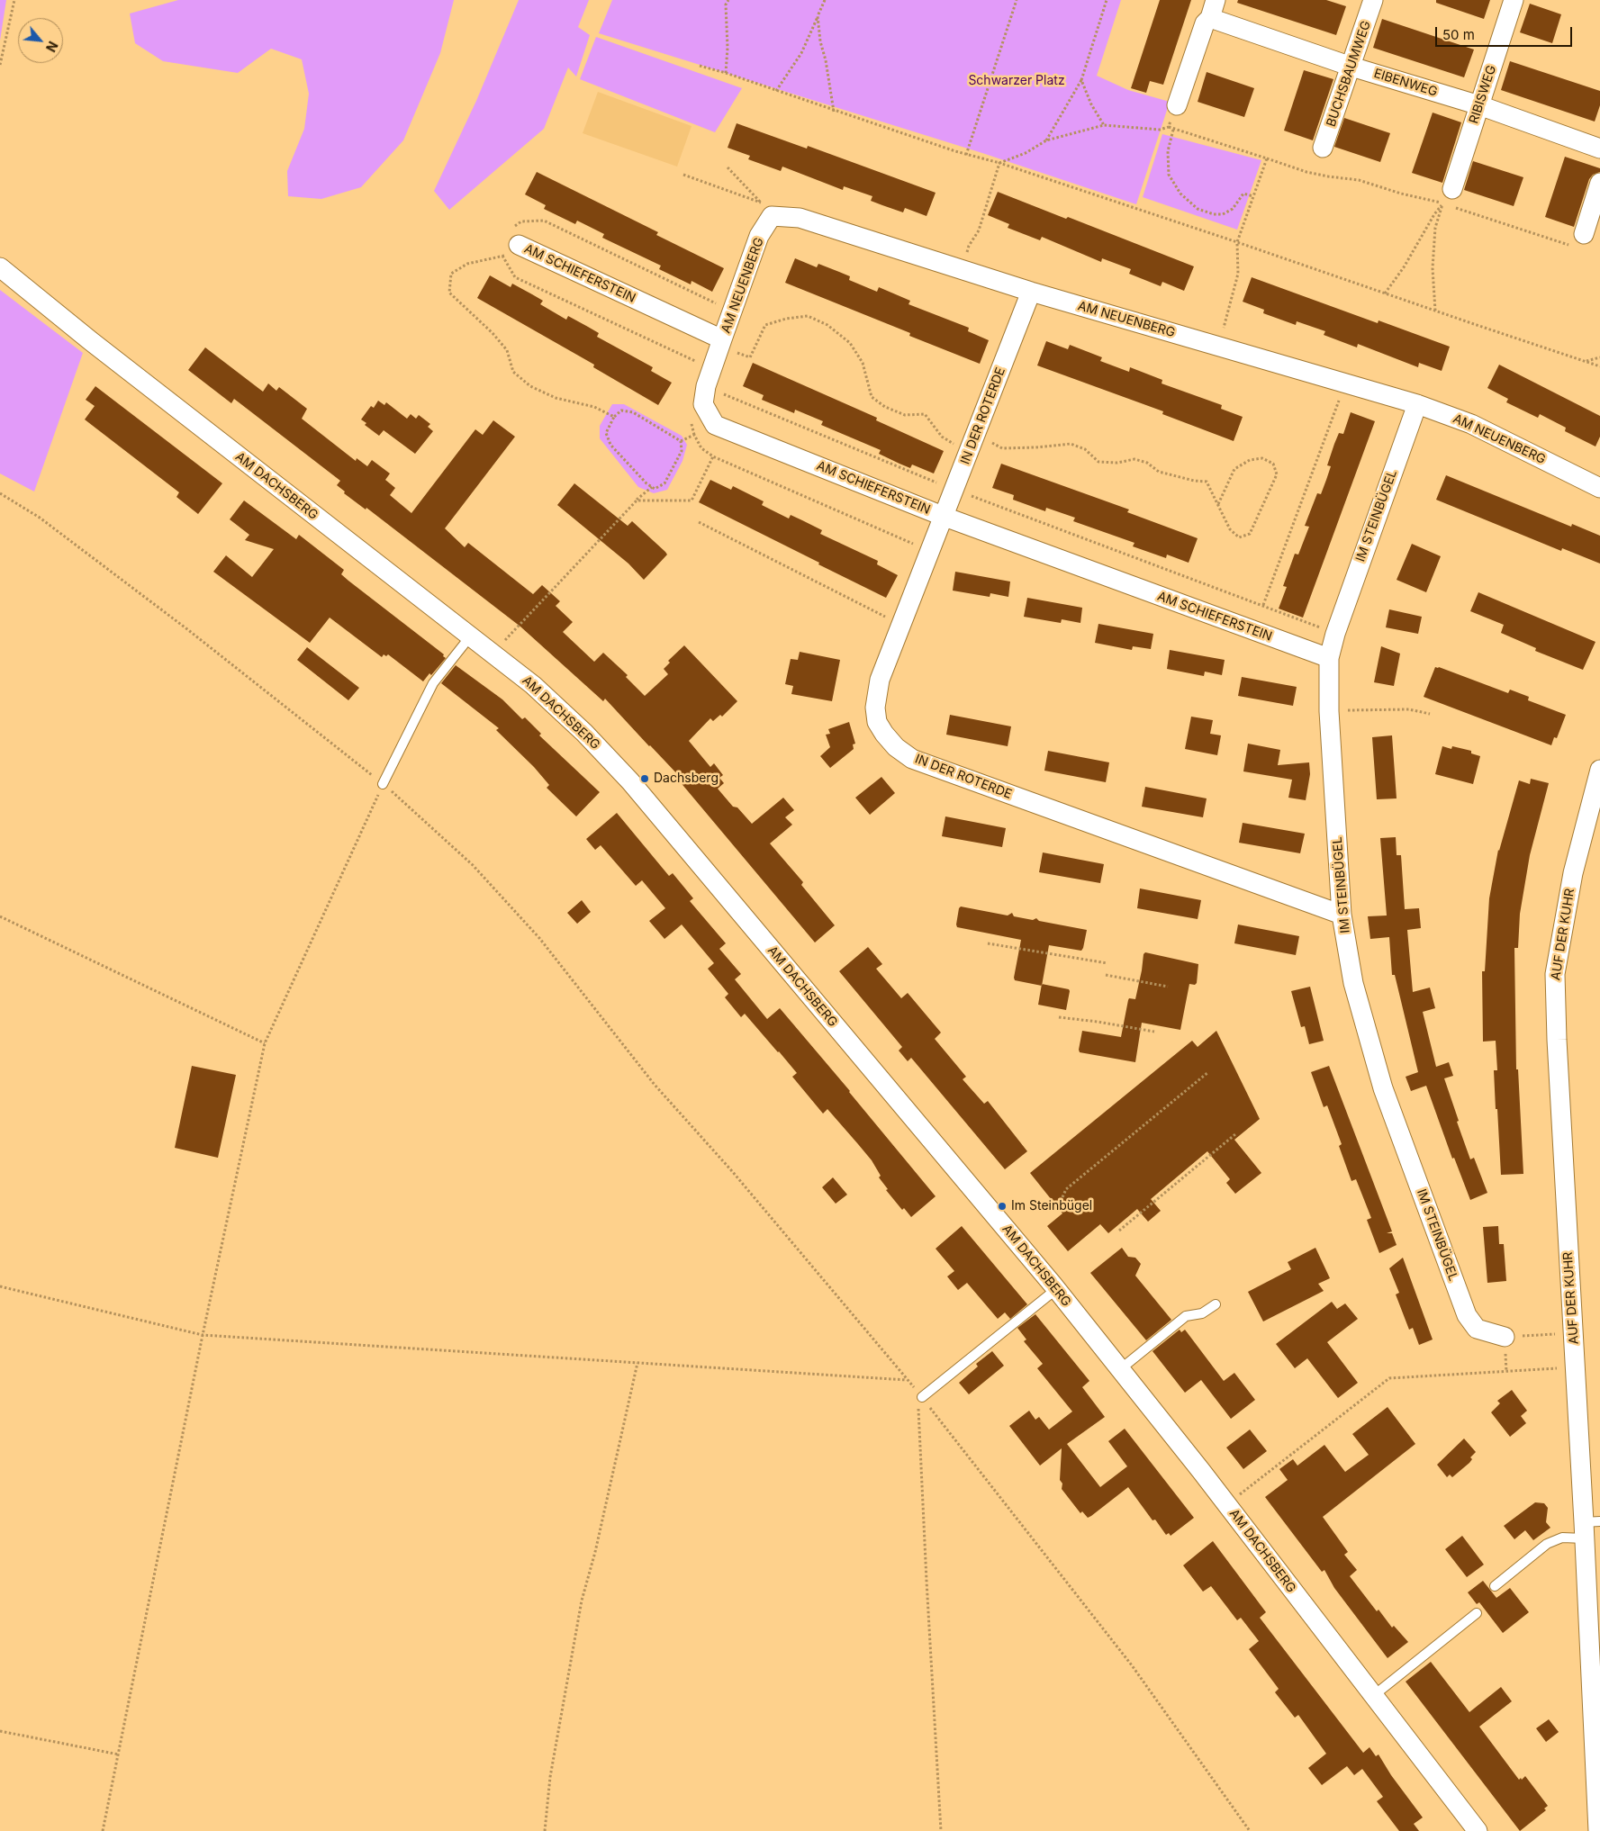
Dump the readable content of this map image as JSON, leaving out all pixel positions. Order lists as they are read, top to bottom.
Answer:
{
  "streets": {
    "street": [
      "BUCHSBAUMWEG",
      "EIBENWEG",
      "RIBISWEG",
      "AM SCHIEFERSTEIN",
      "AM NEUENBERG",
      "IN DER ROTERDE",
      "AM DACHSBERG",
      "IM STEINBÜGEL",
      "AUF DER KUHR"
    ]
  },
  "crossings": [
    ["BUCHSBAUMWEG", "EIBENWEG"],
    ["EIBENWEG", "RIBISWEG"],
    ["AM SCHIEFERSTEIN", "AM NEUENBERG"],
    ["AM SCHIEFERSTEIN", "IN DER ROTERDE"],
    ["AM SCHIEFERSTEIN", "IM STEINBÜGEL"],
    ["AM NEUENBERG", "IN DER ROTERDE"],
    ["AM NEUENBERG", "IM STEINBÜGEL"],
    ["IN DER ROTERDE", "IM STEINBÜGEL"]
  ],
  "parks": ["Schwarzer Platz"],
  "places": ["Dachsberg", "Im Steinbügel"],
  "scale_bar": "50 m",
  "north": "bottom right"
}
